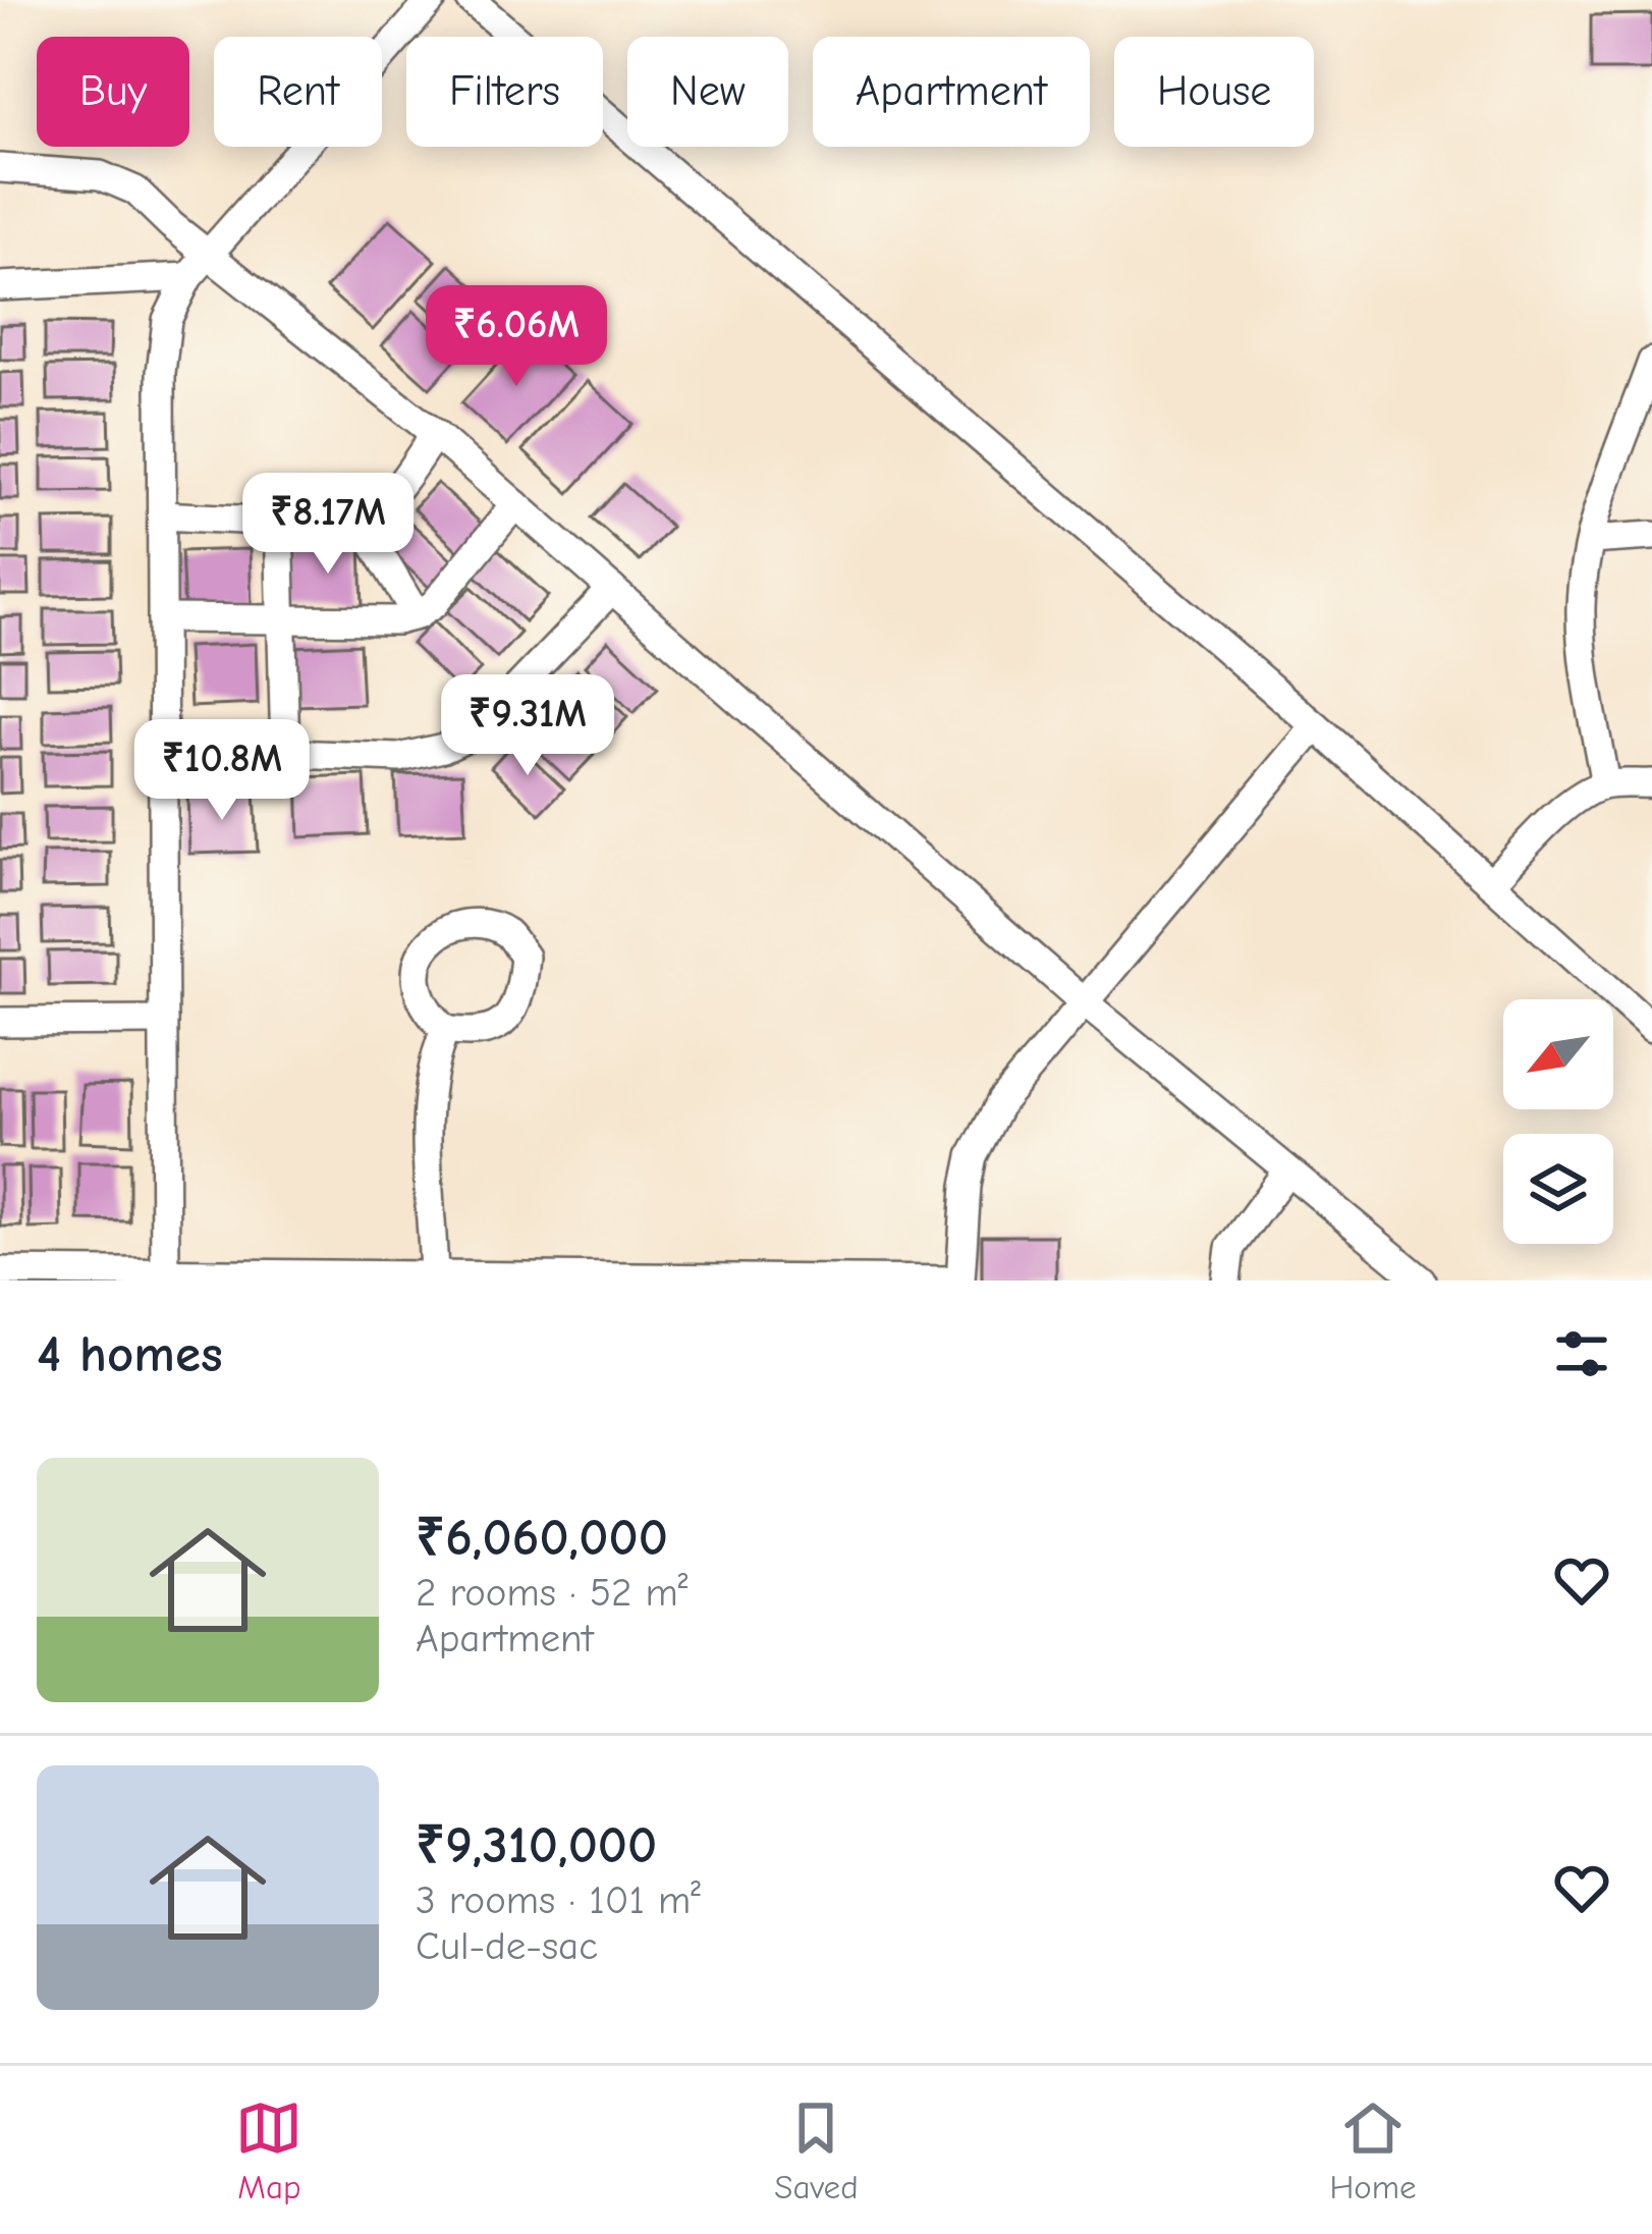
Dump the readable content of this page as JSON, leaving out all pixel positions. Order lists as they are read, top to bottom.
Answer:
{
  "north": "bottom left",
  "page": {
    "chip": [
      "Buy",
      "Rent",
      "Filters",
      "New",
      "Apartment",
      "House"
    ],
    "price": [
      "₹6.06M",
      "₹8.17M",
      "₹9.31M",
      "₹10.8M"
    ],
    "heading": "4 homes",
    "list": [
      {
        "name": "₹6,060,000",
        "note": "2 rooms · 52 m² · Apartment"
      },
      {
        "name": "₹9,310,000",
        "note": "3 rooms · 101 m² · Cul-de-sac"
      }
    ],
    "tabs": ["Map", "Saved", "Home"]
  }
}
